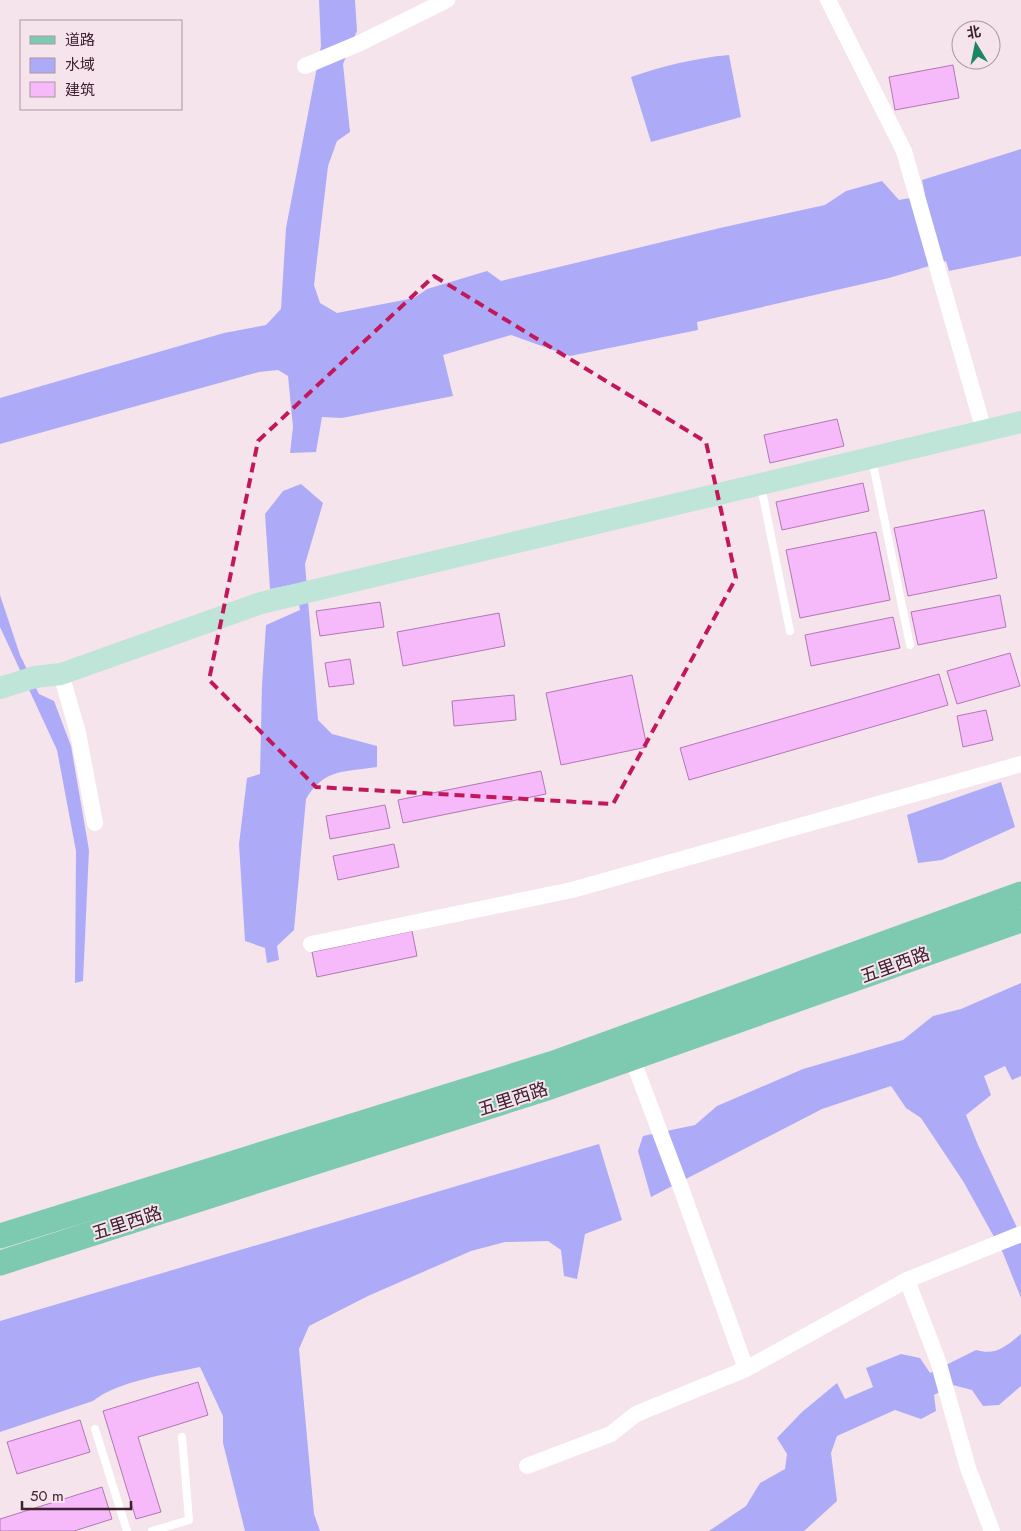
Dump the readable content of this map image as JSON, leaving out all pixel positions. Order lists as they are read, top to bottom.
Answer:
{
  "streets": {
    "main road": ["五里西路"]
  },
  "legend": ["道路", "水域", "建筑"],
  "scale_bar": "50 m",
  "north": "top"
}
